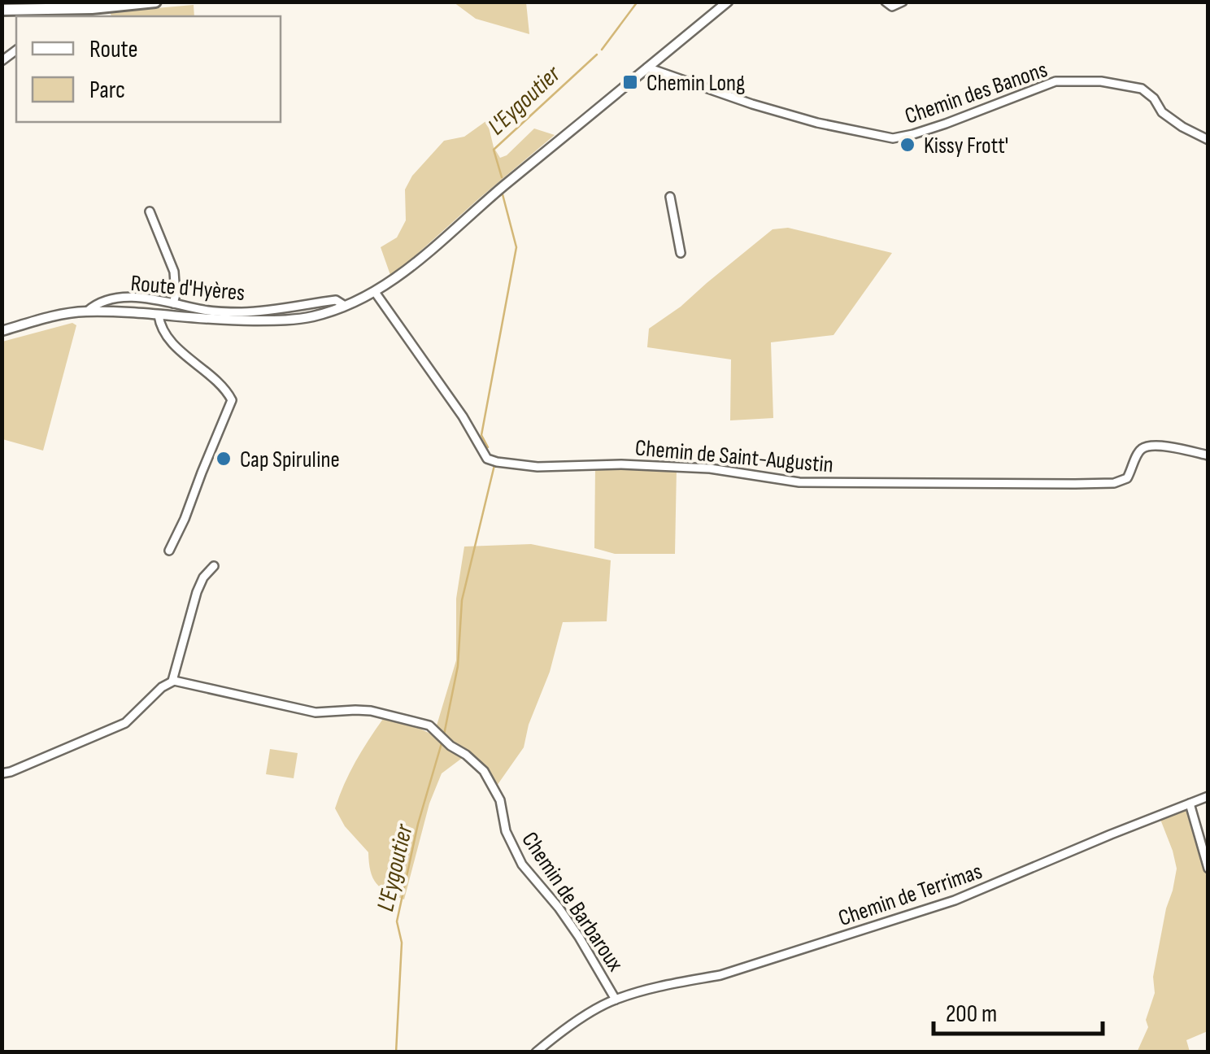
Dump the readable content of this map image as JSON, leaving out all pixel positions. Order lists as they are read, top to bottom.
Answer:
{
  "streets": {
    "main road": ["Route d'Hyères"],
    "street": [
      "Chemin des Banons",
      "Chemin de Saint-Augustin",
      "Chemin de Terrimas",
      "Chemin de Barbaroux"
    ]
  },
  "crossings": [
    ["Chemin de Terrimas", "Chemin de Barbaroux"]
  ],
  "water": ["L'Eygoutier"],
  "places": {
    "transit": ["Chemin Long"],
    "other": ["Kissy Frott'", "Cap Spiruline"]
  },
  "legend": ["Route", "Parc"],
  "scale_bar": "200 m"
}
